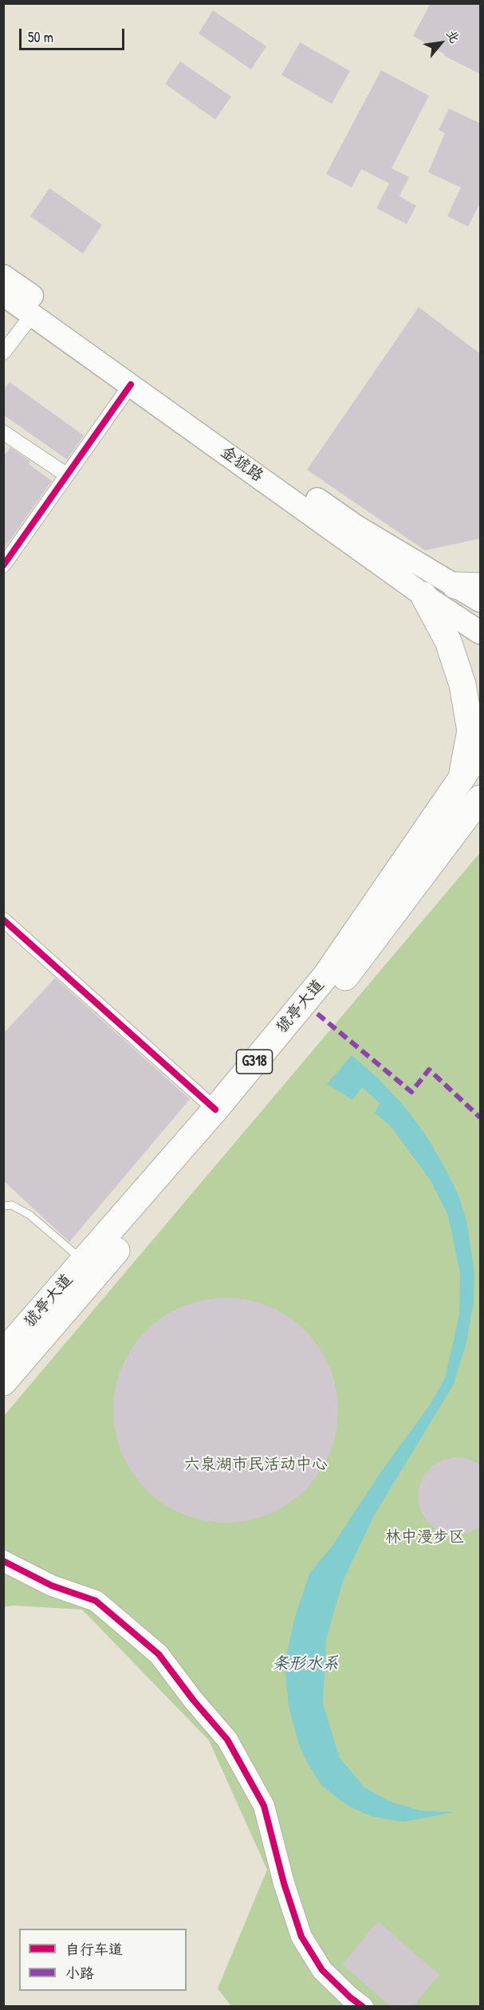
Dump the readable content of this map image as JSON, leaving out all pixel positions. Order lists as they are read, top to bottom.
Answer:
{
  "streets": {
    "highway": ["猇亭大道", "G318"],
    "main road": ["金猇路"]
  },
  "water": ["条形水系"],
  "parks": ["六泉湖市民活动中心", "林中漫步区"],
  "legend": ["自行车道", "小路"],
  "scale_bar": "50 m",
  "north": "top right"
}
